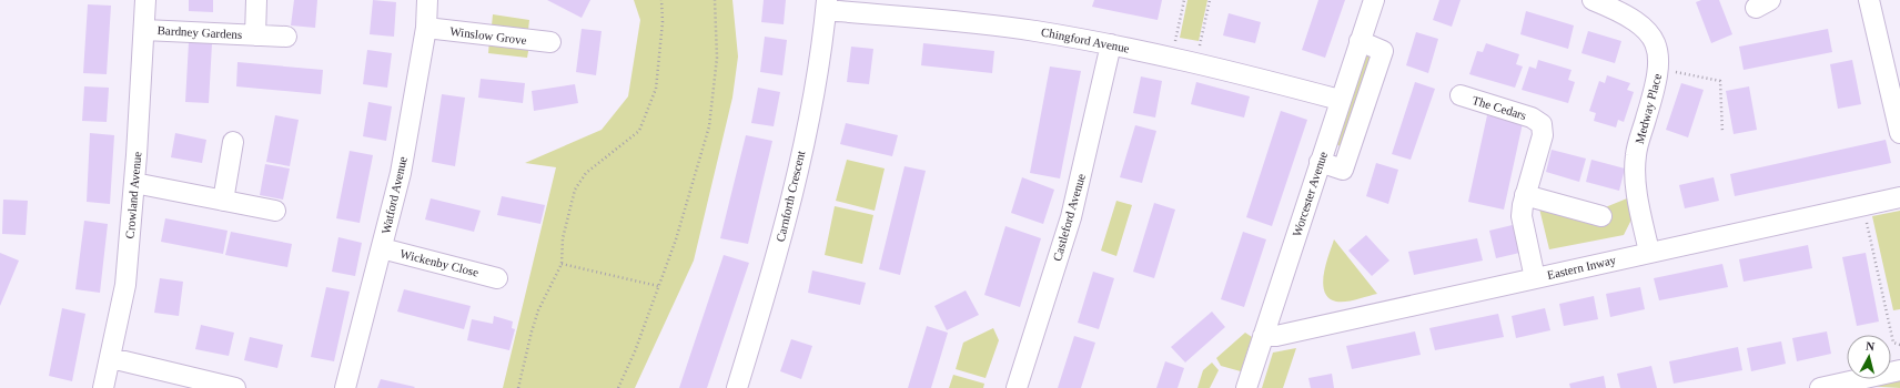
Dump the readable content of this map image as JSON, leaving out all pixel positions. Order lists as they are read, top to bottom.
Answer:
{
  "streets": {
    "street": [
      "Bardney Gardens",
      "Winslow Grove",
      "Chingford Avenue",
      "The Cedars",
      "Medway Place",
      "Worcester Avenue",
      "Crowland Avenue",
      "Watford Avenue",
      "Carnforth Crescent",
      "Castleford Avenue",
      "Wickenby Close",
      "Eastern Inway"
    ]
  },
  "crossings": [
    ["Bardney Gardens", "Crowland Avenue"],
    ["Winslow Grove", "Watford Avenue"],
    ["Chingford Avenue", "Worcester Avenue"],
    ["Chingford Avenue", "Carnforth Crescent"],
    ["Chingford Avenue", "Castleford Avenue"],
    ["The Cedars", "Eastern Inway"],
    ["Medway Place", "Eastern Inway"],
    ["Worcester Avenue", "Eastern Inway"],
    ["Watford Avenue", "Wickenby Close"]
  ],
  "north": "top"
}
